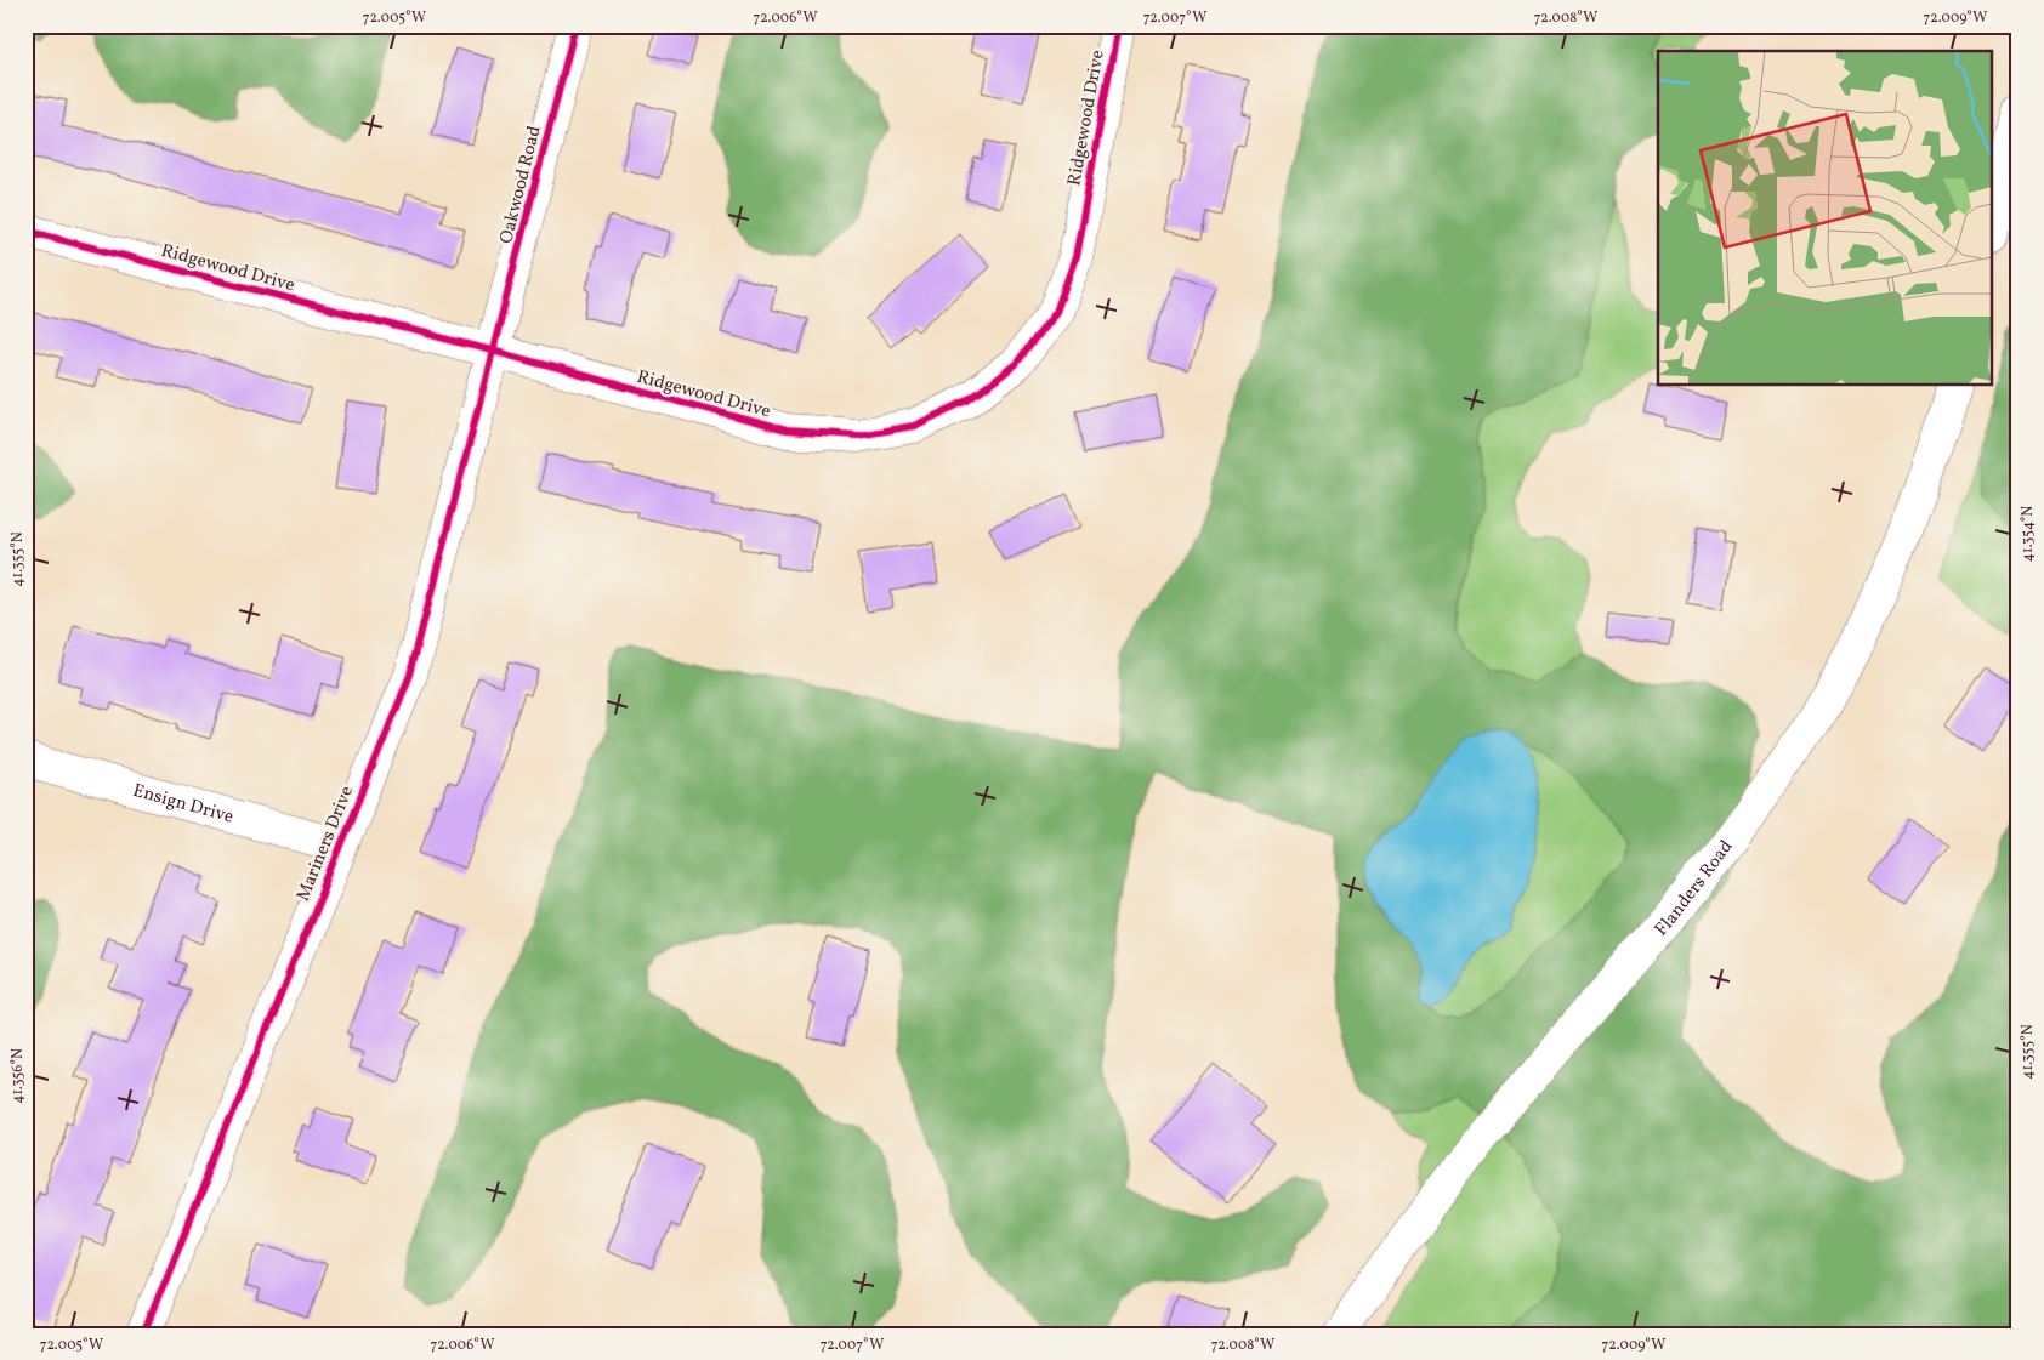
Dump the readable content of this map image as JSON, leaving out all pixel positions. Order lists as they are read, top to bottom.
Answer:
{
  "streets": {
    "street": [
      "Ridgewood Drive",
      "Oakwood Road",
      "Ensign Drive",
      "Mariners Drive",
      "Flanders Road"
    ]
  },
  "crossings": [
    ["Ridgewood Drive", "Oakwood Road"],
    ["Ridgewood Drive", "Mariners Drive"],
    ["Oakwood Road", "Mariners Drive"],
    ["Ensign Drive", "Mariners Drive"]
  ],
  "coordinates": [
    "72.005°W",
    "72.006°W",
    "72.007°W",
    "72.008°W",
    "72.009°W",
    "41.354°N",
    "41.355°N",
    "41.356°N"
  ]
}
